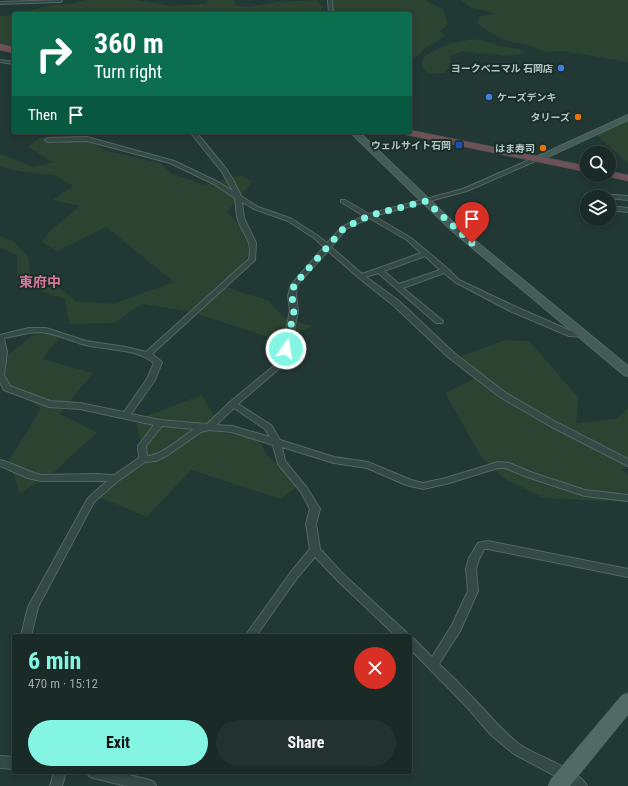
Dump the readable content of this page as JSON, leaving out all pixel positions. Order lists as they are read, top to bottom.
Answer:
{
  "districts": ["東府中"],
  "places": {
    "other": [
      "ヨークベニマル 石岡店",
      "ケーズデンキ",
      "タリーズ",
      "はま寿司"
    ],
    "transit": ["ウェルサイト石岡"]
  },
  "page": {
    "turn": ["360 m", "Turn right"],
    "then": "Then",
    "heading": ["6 min", "470 m · 15:12"],
    "buttons": ["Exit", "Share"]
  }
}
